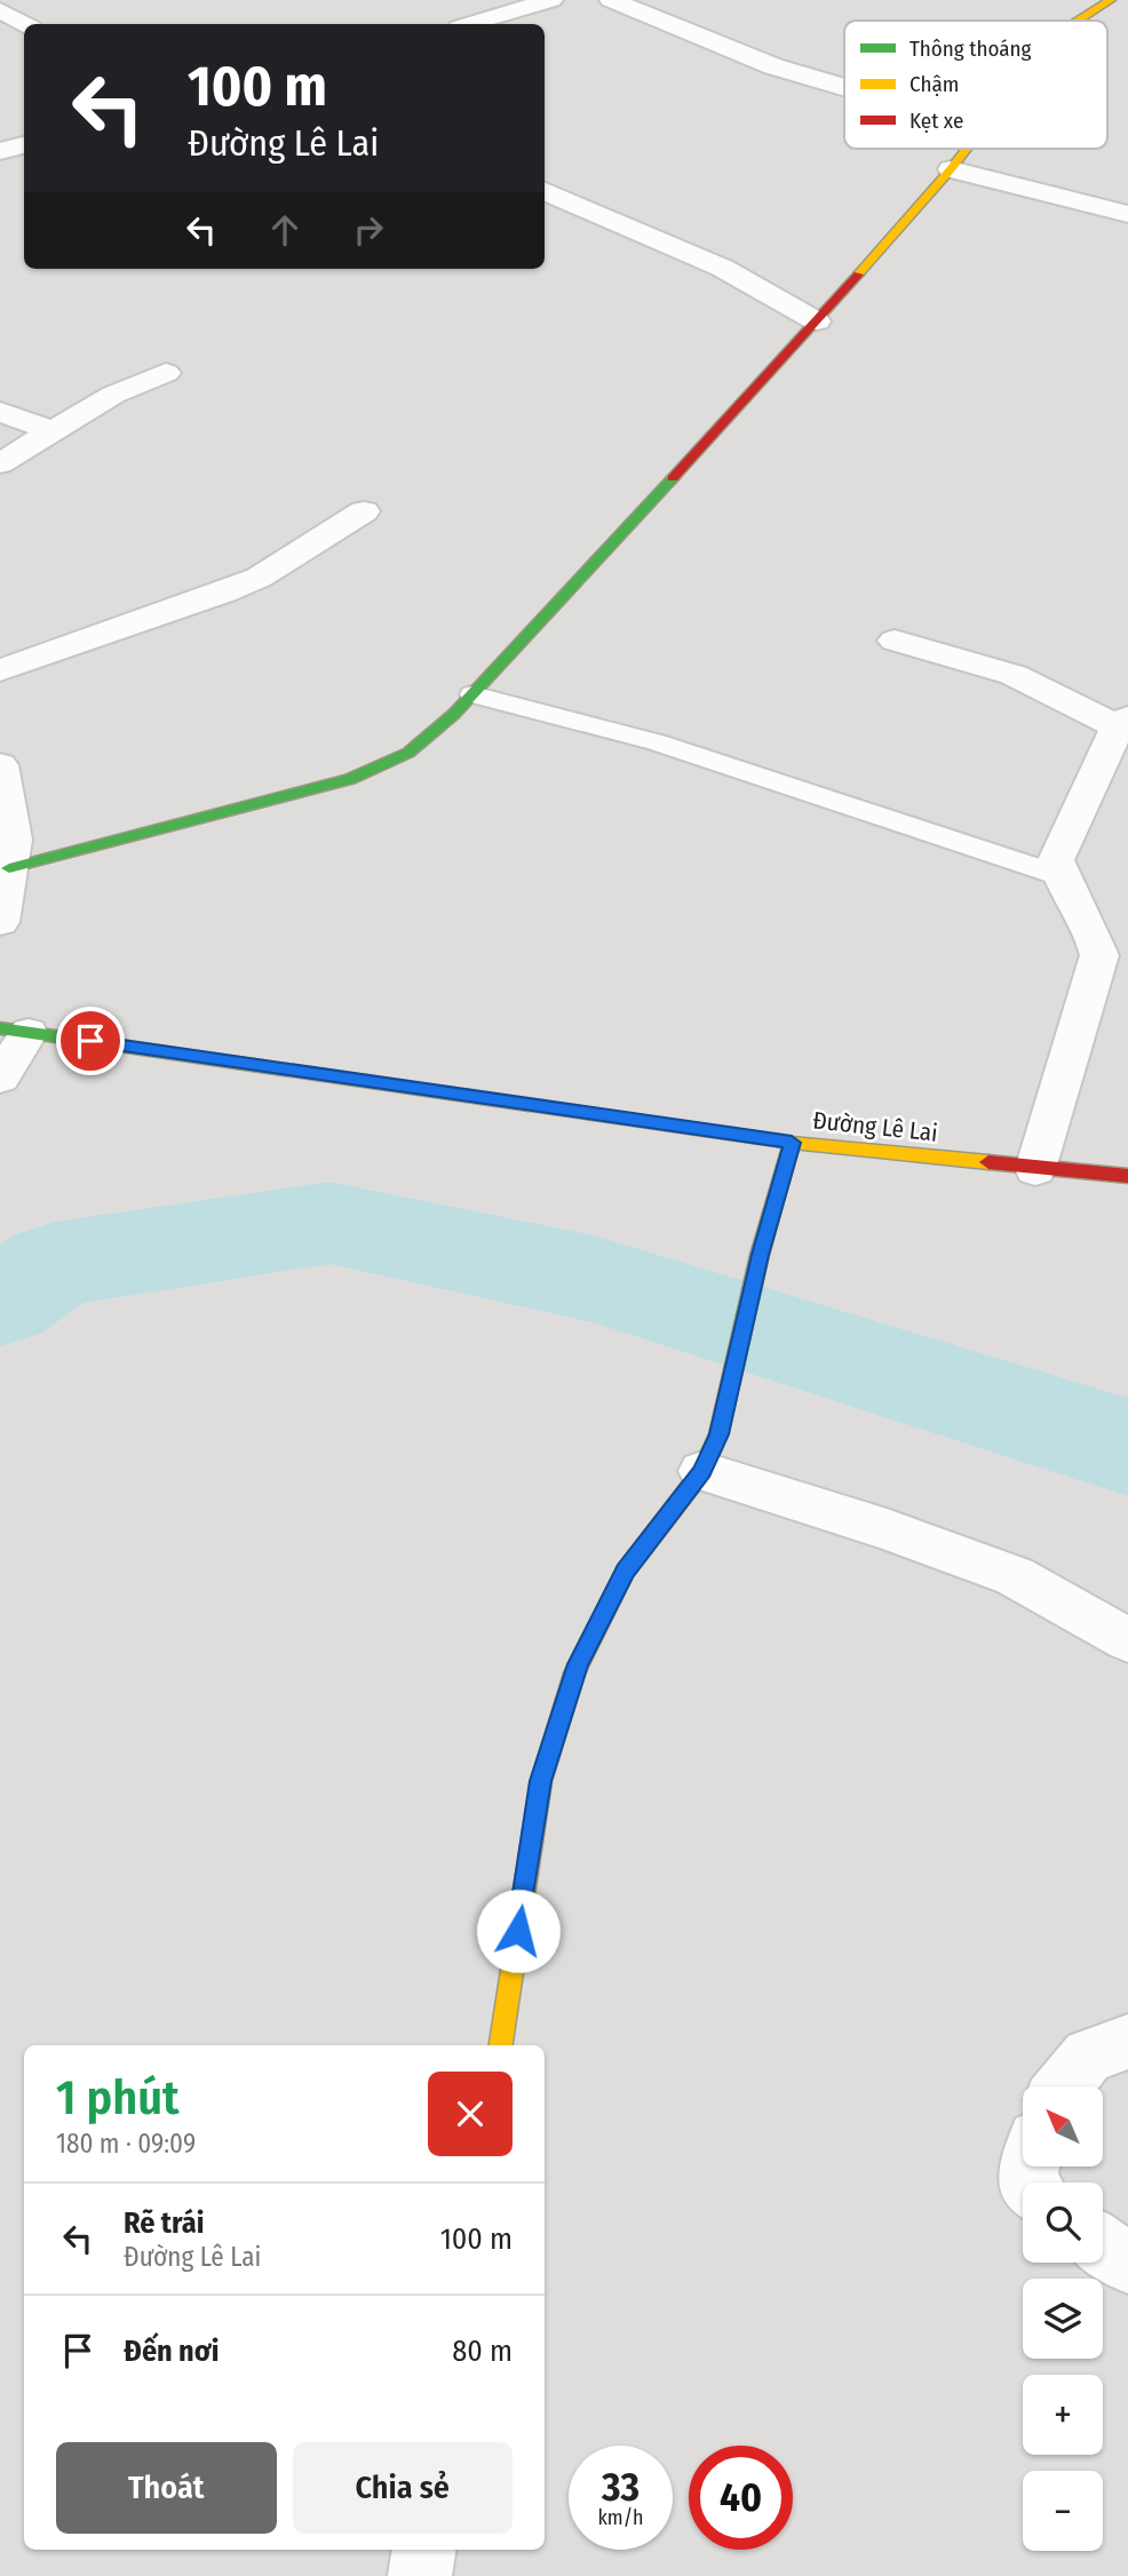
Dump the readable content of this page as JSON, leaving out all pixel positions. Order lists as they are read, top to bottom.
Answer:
{
  "streets": {
    "main road": ["Đường Lê Lai"]
  },
  "legend": ["Thông thoáng", "Chậm", "Kẹt xe"],
  "north": "top left",
  "page": {
    "turn": ["100 m", "Đường Lê Lai"],
    "heading": ["1 phút", "180 m · 09:09"],
    "map_buttons": ["+", "−"],
    "list": [
      {
        "name": "Rẽ trái",
        "note": "Đường Lê Lai",
        "value": "100 m"
      },
      {
        "name": "Đến nơi",
        "value": "80 m"
      }
    ],
    "buttons": ["Thoát", "Chia sẻ"],
    "speed": "33 km/h",
    "limit": "40"
  }
}
